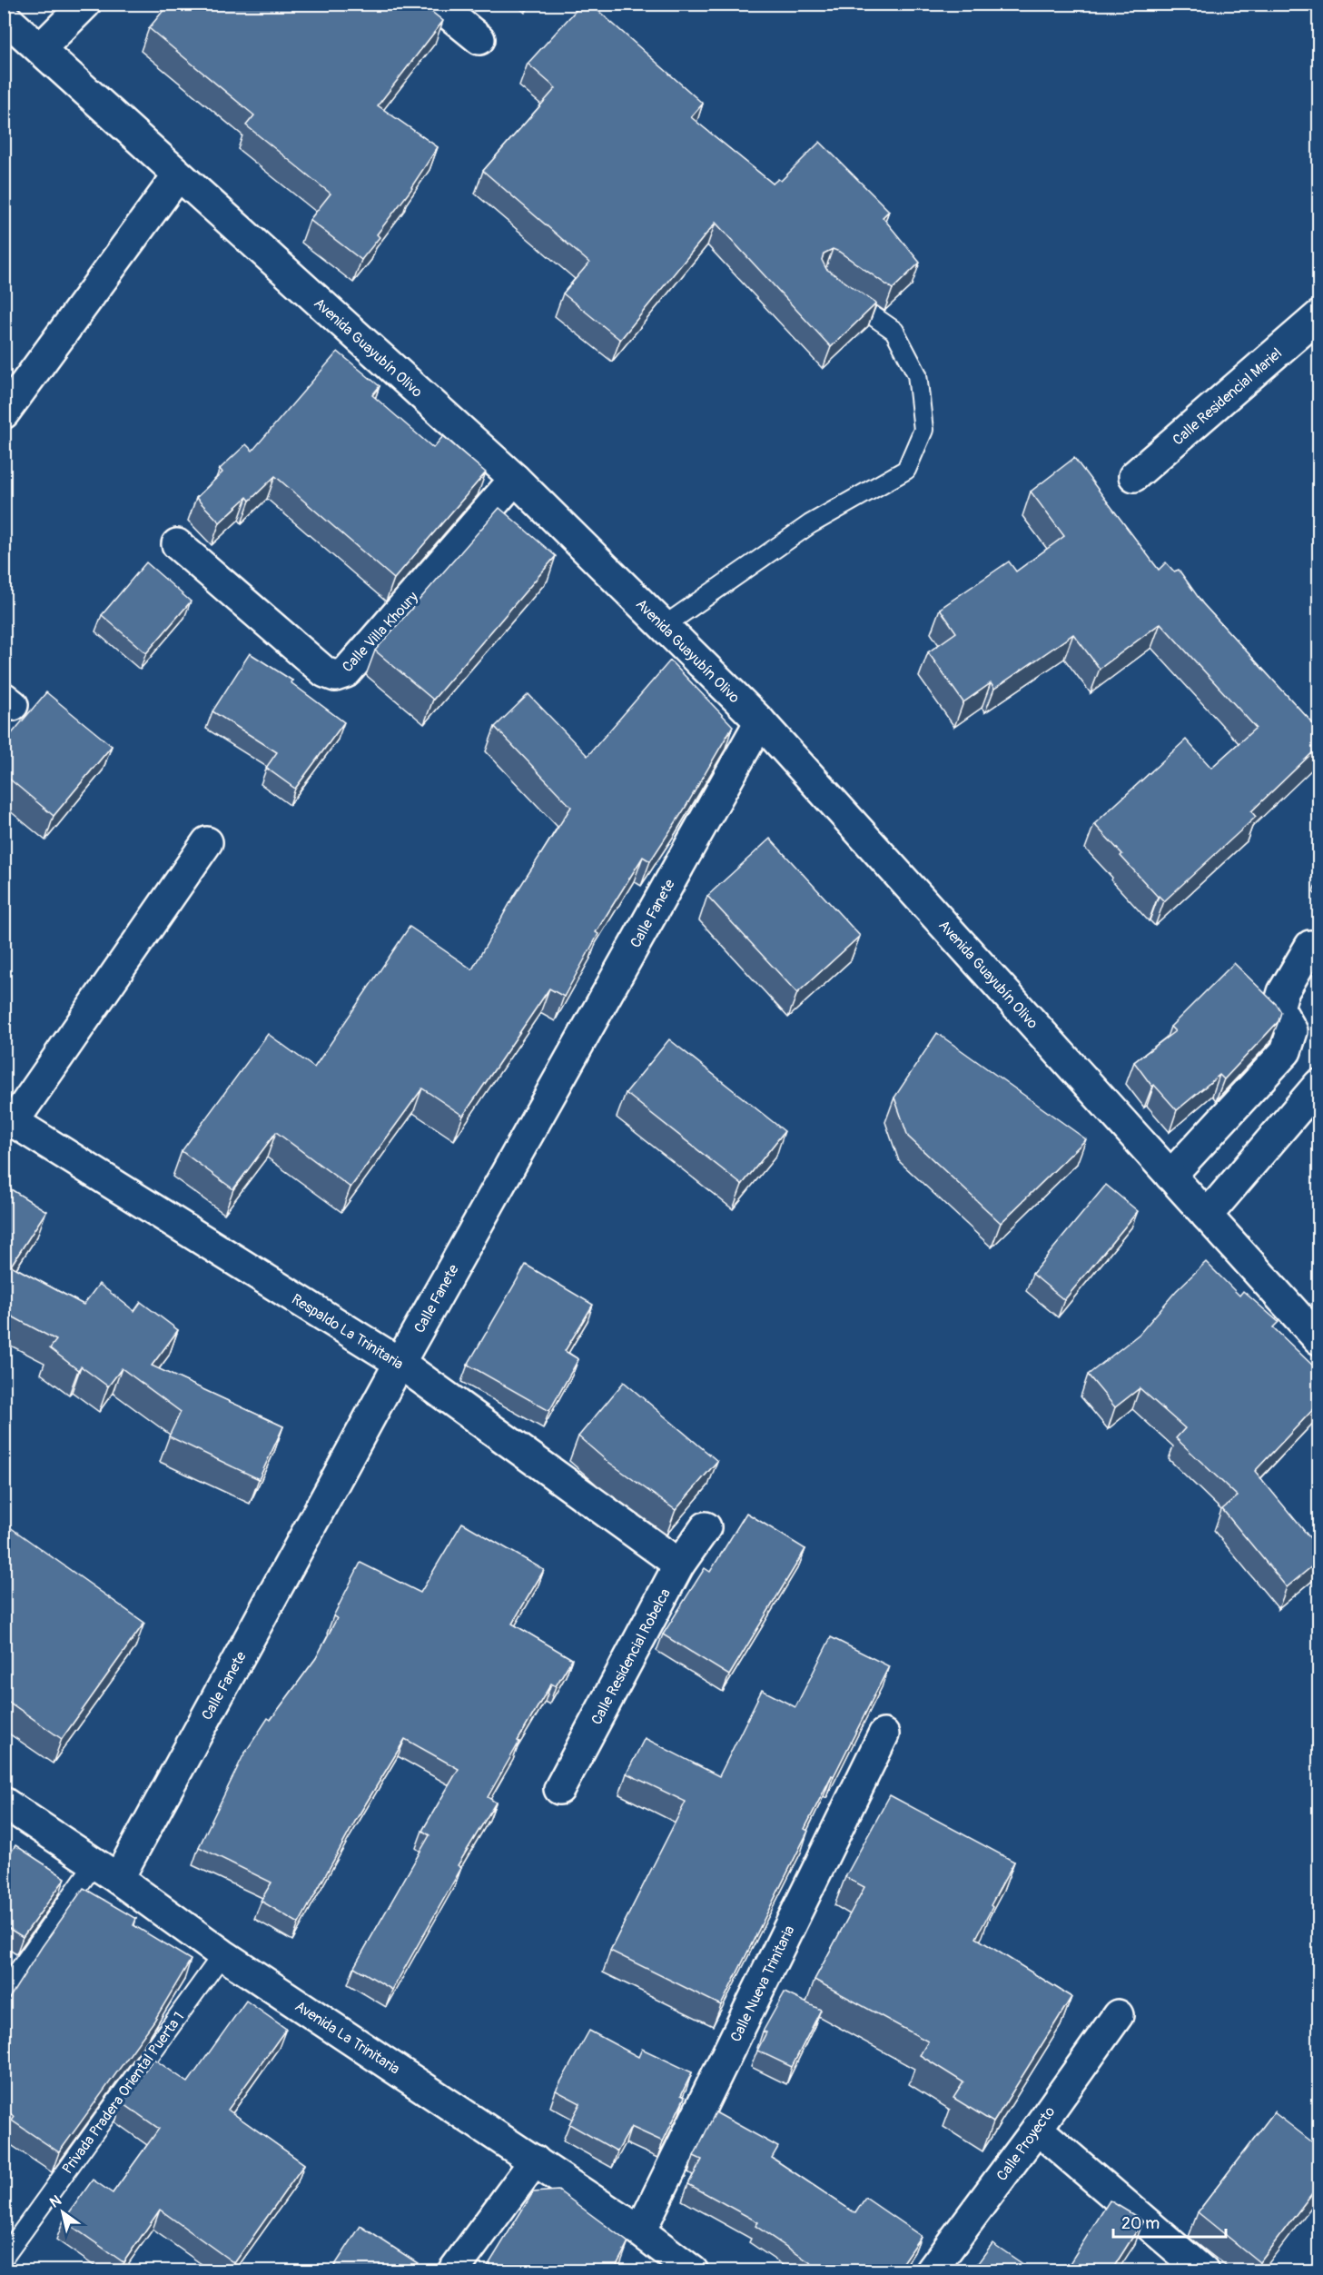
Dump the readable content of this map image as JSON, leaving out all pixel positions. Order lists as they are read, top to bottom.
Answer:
{
  "streets": {
    "street": [
      "Avenida Guayubín Olivo",
      "Calle Residencial Mariel",
      "Calle Villa Khoury",
      "Calle Fanete",
      "Respaldo La Trinitaria",
      "Calle Residencial Robelca",
      "Calle Nueva Trinitaria",
      "Avenida La Trinitaria",
      "Calle Proyecto"
    ],
    "lane": ["Privada Pradera Oriental Puerta 1"]
  },
  "crossings": [
    ["Avenida Guayubín Olivo", "Calle Villa Khoury"],
    ["Avenida Guayubín Olivo", "Calle Fanete"],
    ["Calle Fanete", "Respaldo La Trinitaria"],
    ["Calle Fanete", "Avenida La Trinitaria"],
    ["Respaldo La Trinitaria", "Calle Residencial Robelca"],
    ["Calle Nueva Trinitaria", "Avenida La Trinitaria"],
    ["Avenida La Trinitaria", "Privada Pradera Oriental Puerta 1"]
  ],
  "scale_bar": "20 m",
  "north": "top left"
}
